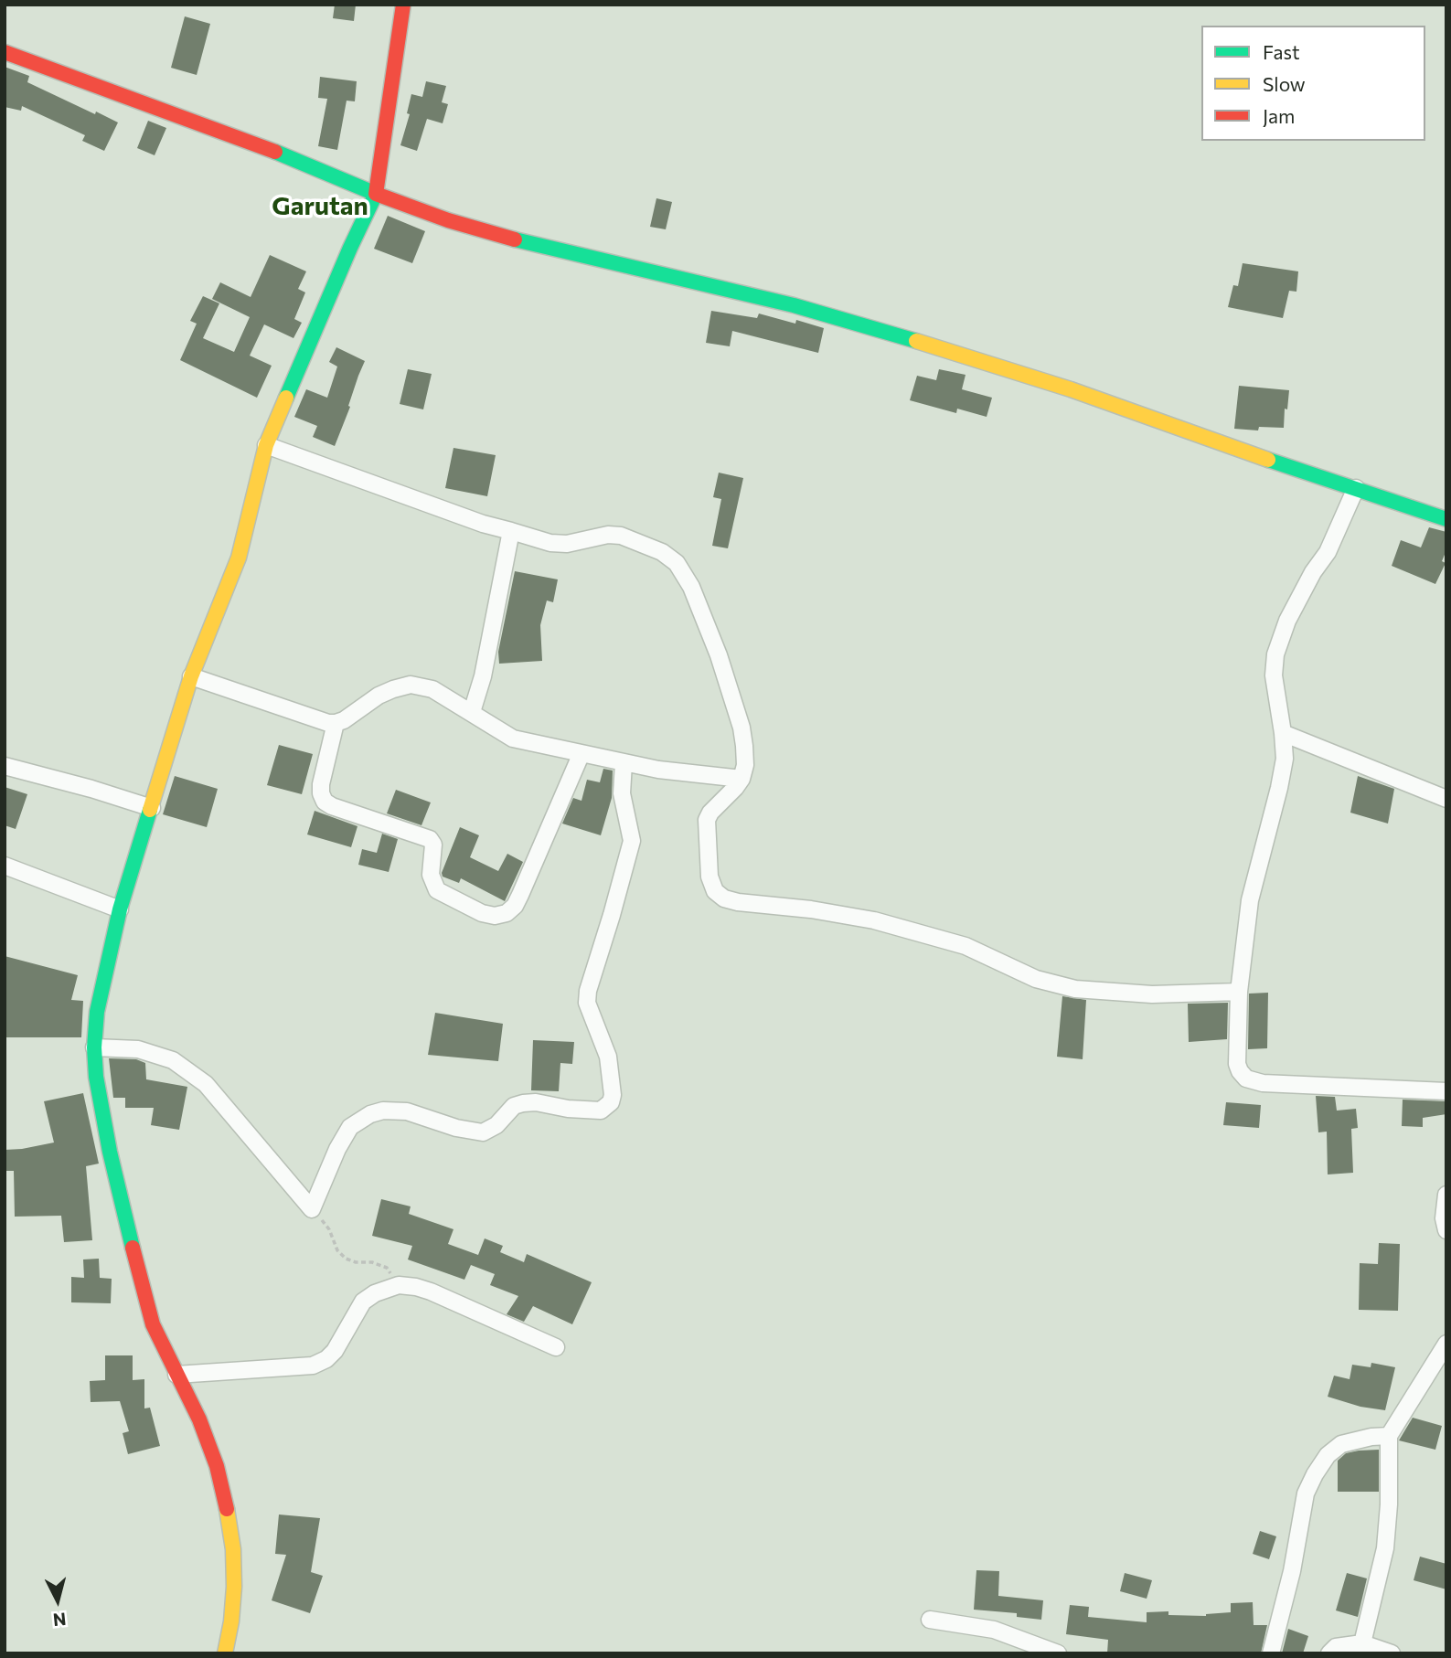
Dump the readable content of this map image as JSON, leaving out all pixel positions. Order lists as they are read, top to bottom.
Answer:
{
  "districts": ["Garutan"],
  "legend": ["Fast", "Slow", "Jam"],
  "north": "bottom"
}
